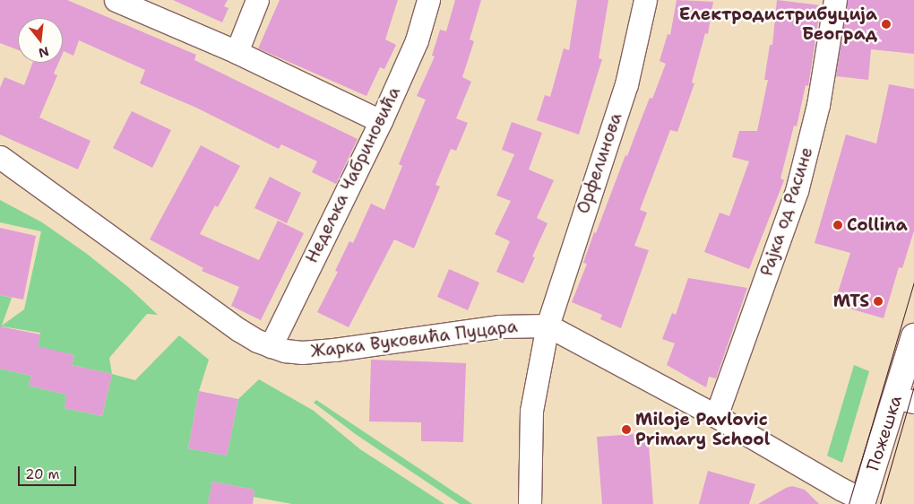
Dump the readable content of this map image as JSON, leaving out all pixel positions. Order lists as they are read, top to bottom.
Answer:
{
  "streets": {
    "main road": ["Пожешка"],
    "street": [
      "Орфелинова",
      "Недељка Чабриновића",
      "Рајка од Расине",
      "Жарка Вуковића Пуцара"
    ]
  },
  "crossings": [
    ["Орфелинова", "Жарка Вуковића Пуцара"],
    ["Недељка Чабриновића", "Жарка Вуковића Пуцара"]
  ],
  "places": [
    "Електродистрибуција Београд",
    "Collina",
    "MTS",
    "Miloje Pavlovic Primary School"
  ],
  "scale_bar": "20 m",
  "north": "bottom"
}
